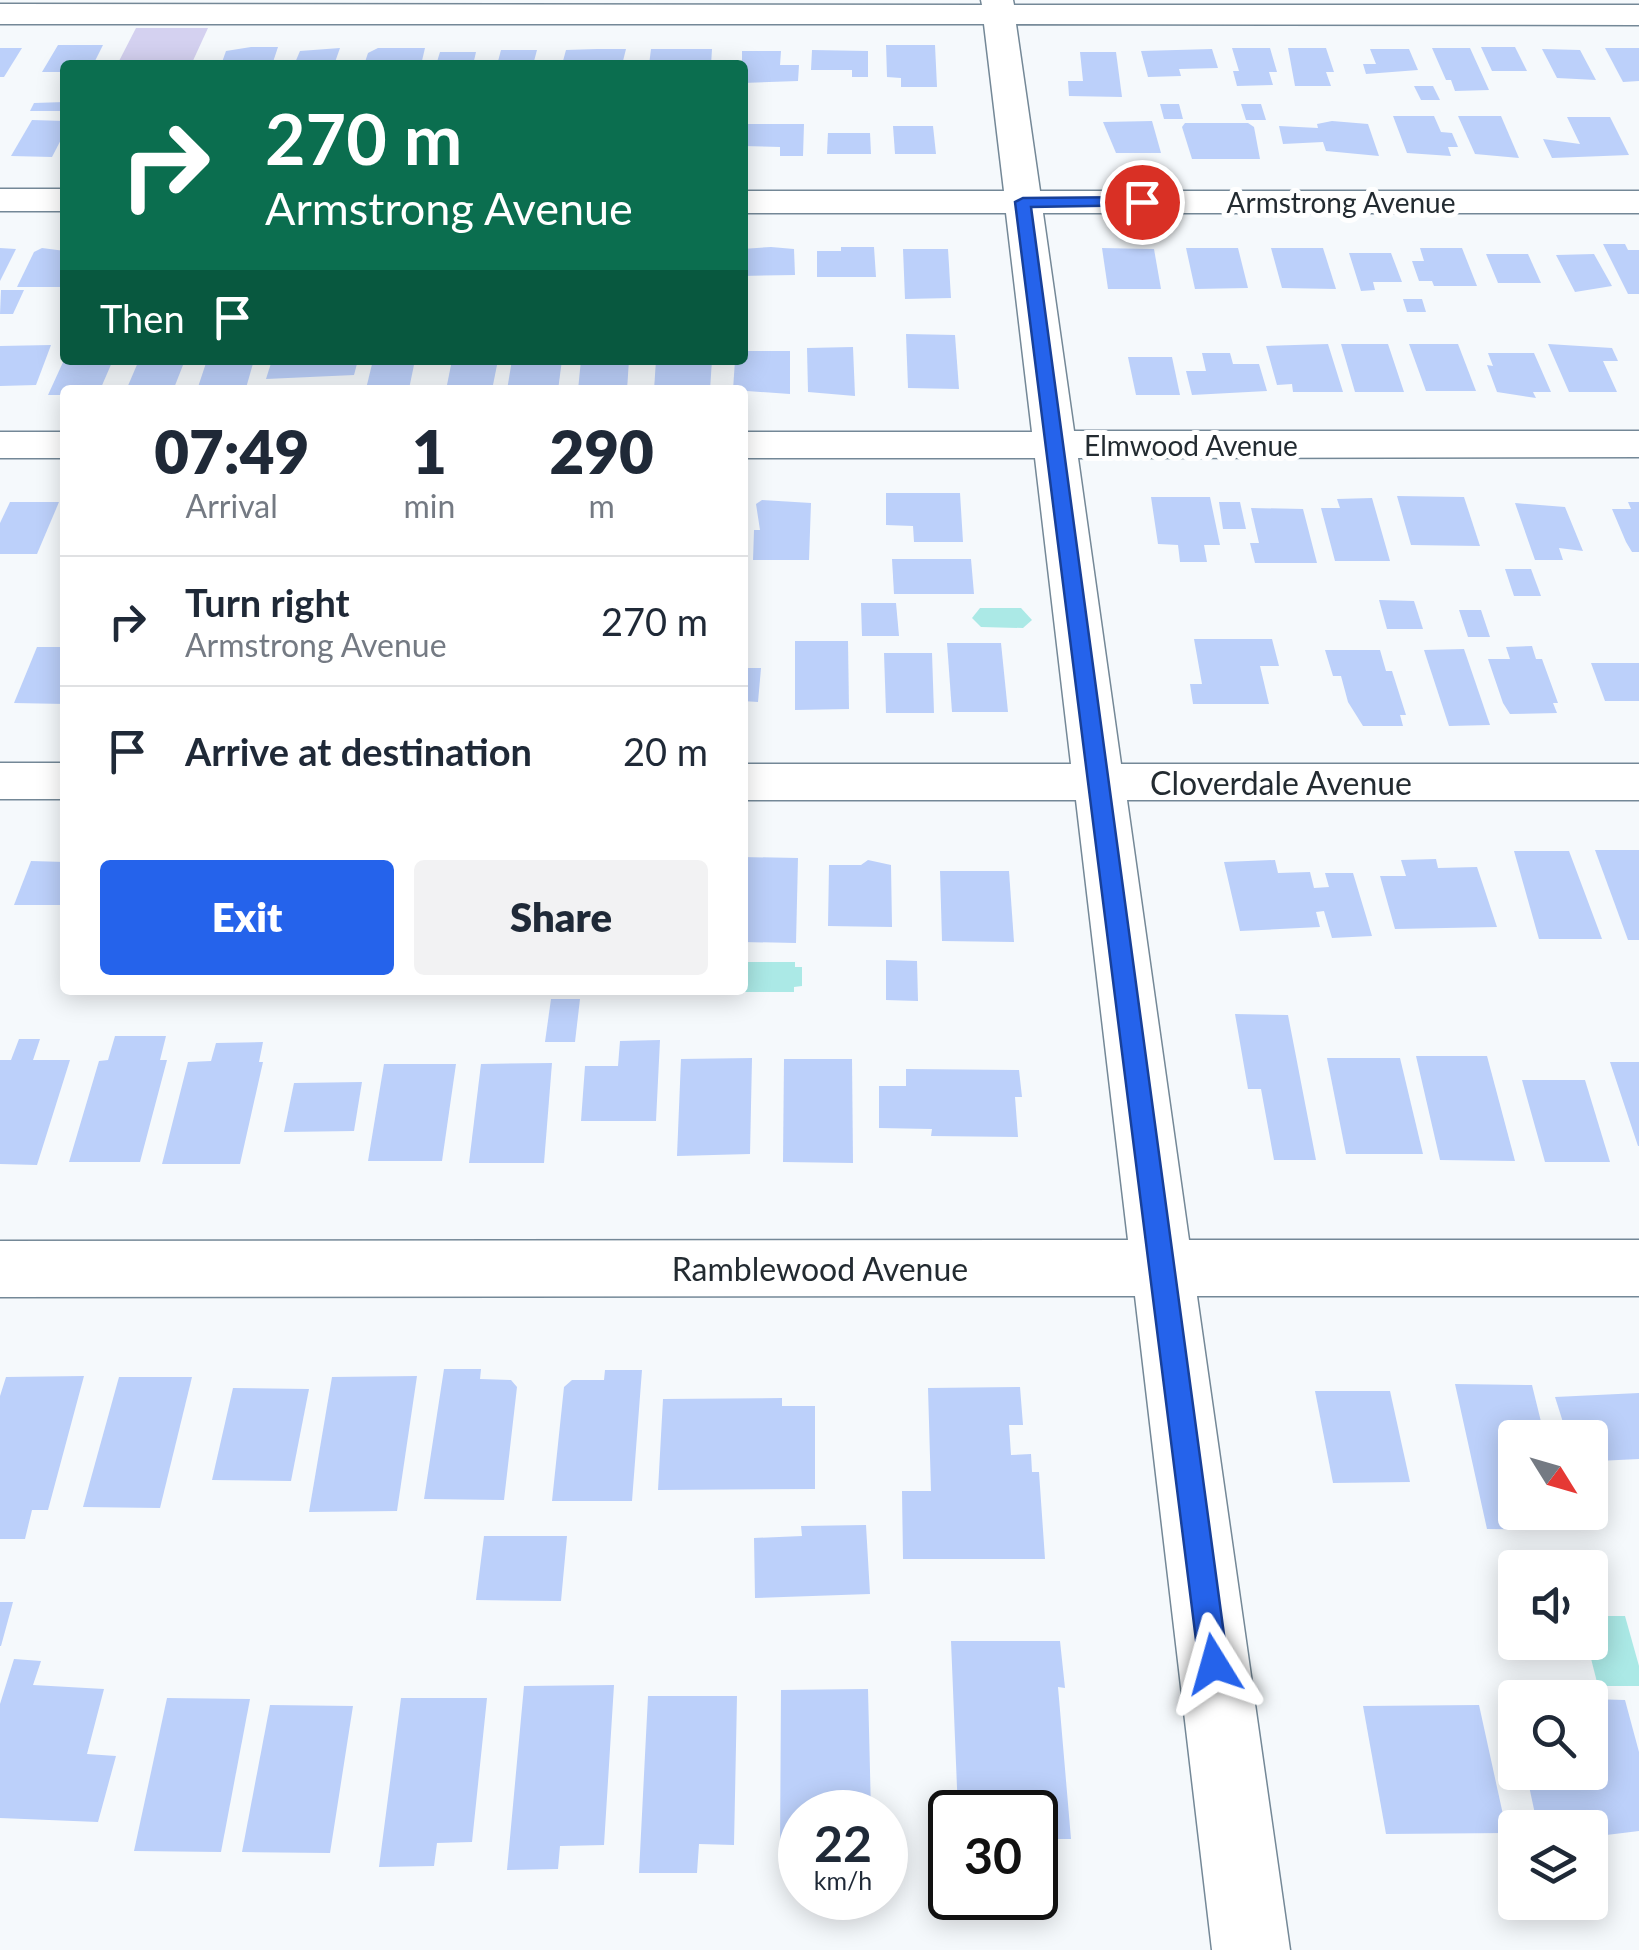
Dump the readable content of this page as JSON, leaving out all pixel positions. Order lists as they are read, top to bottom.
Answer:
{
  "streets": {
    "street": [
      "Armstrong Avenue",
      "Elmwood Avenue",
      "Cloverdale Avenue",
      "Ramblewood Avenue"
    ]
  },
  "north": "bottom right",
  "page": {
    "turn": ["270 m", "Armstrong Avenue"],
    "then": "Then",
    "eta": [
      "07:49",
      "Arrival",
      "1",
      "min",
      "290",
      "m"
    ],
    "list": [
      {
        "name": "Turn right",
        "note": "Armstrong Avenue",
        "value": "270 m"
      },
      {
        "name": "Arrive at destination",
        "value": "20 m"
      }
    ],
    "buttons": ["Exit", "Share"],
    "speed": "22 km/h",
    "limit": "30"
  }
}
